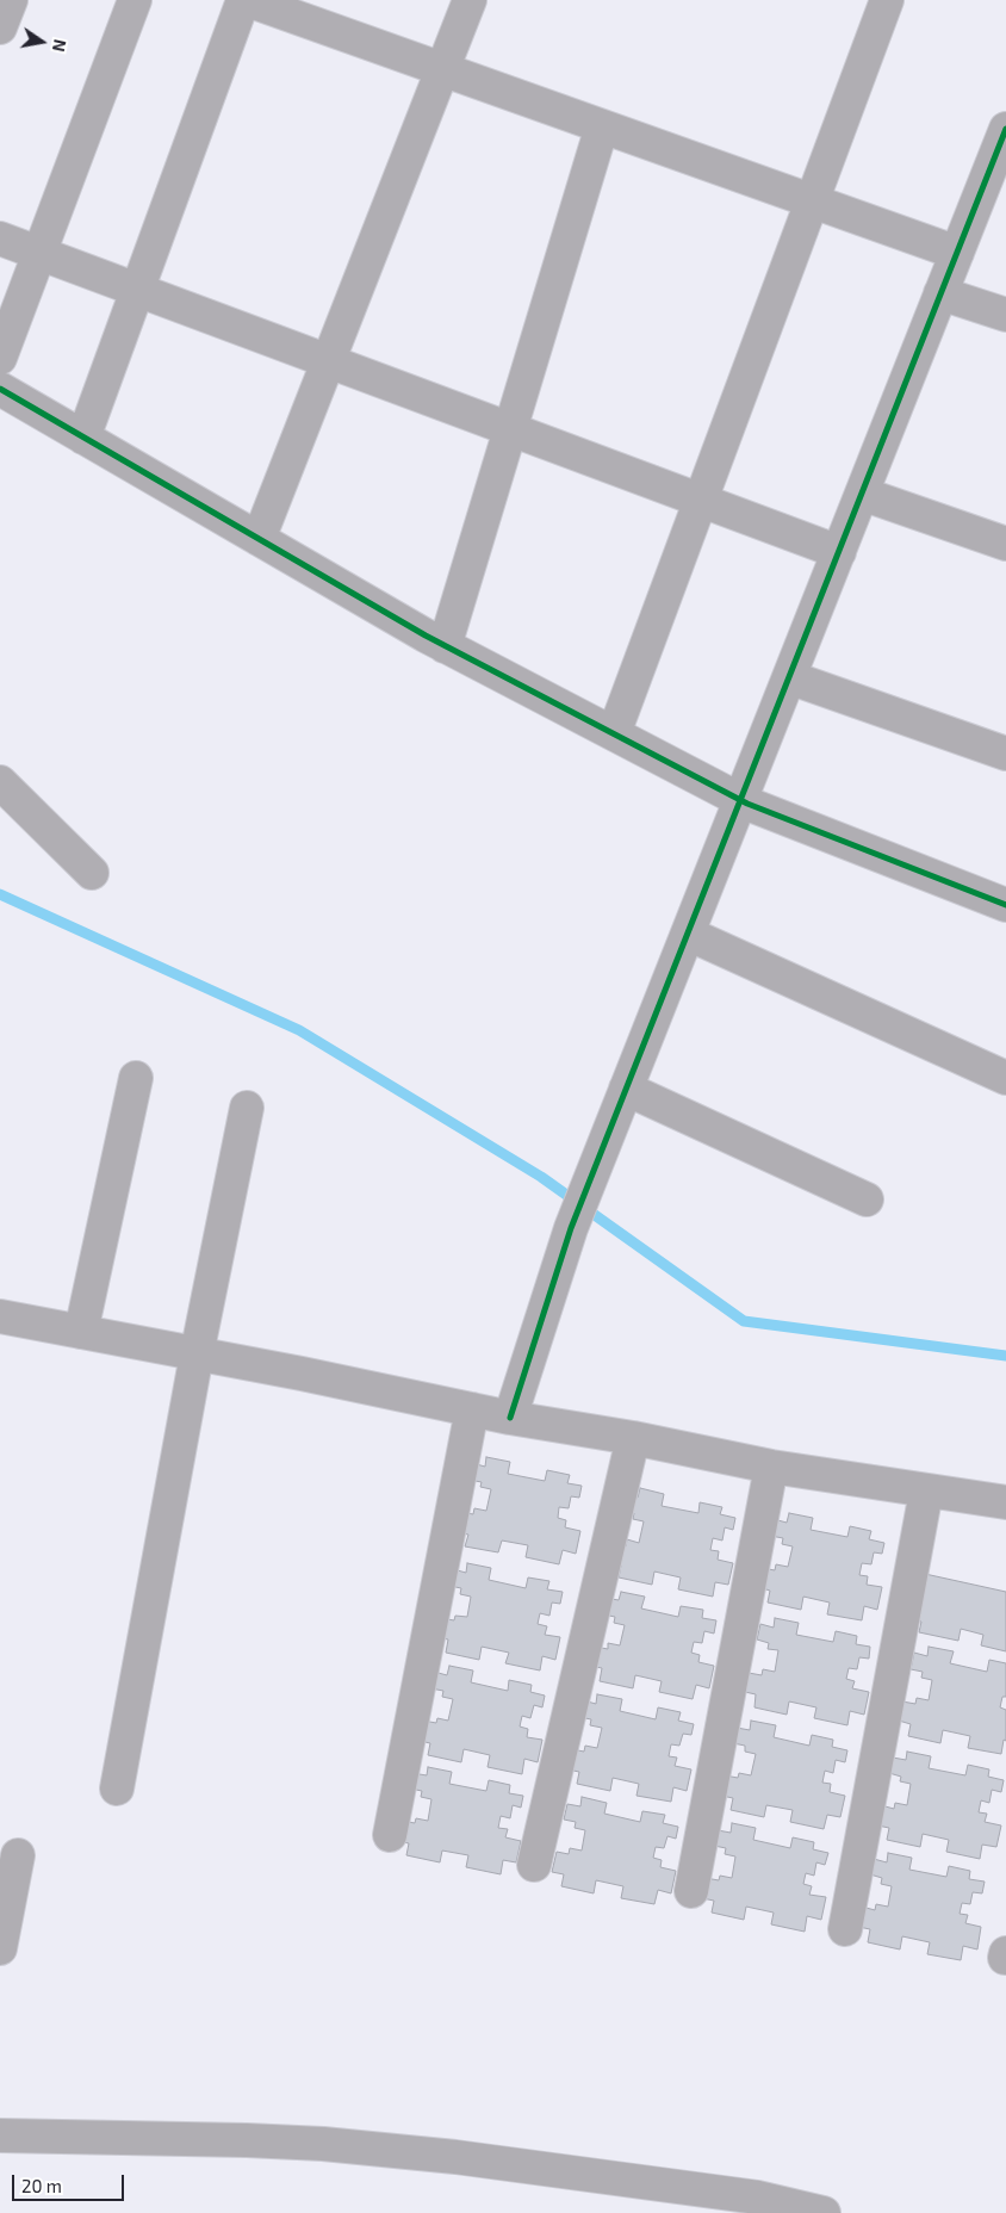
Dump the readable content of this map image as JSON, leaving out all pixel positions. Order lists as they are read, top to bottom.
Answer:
{
  "scale_bar": "20 m",
  "north": "right"
}
